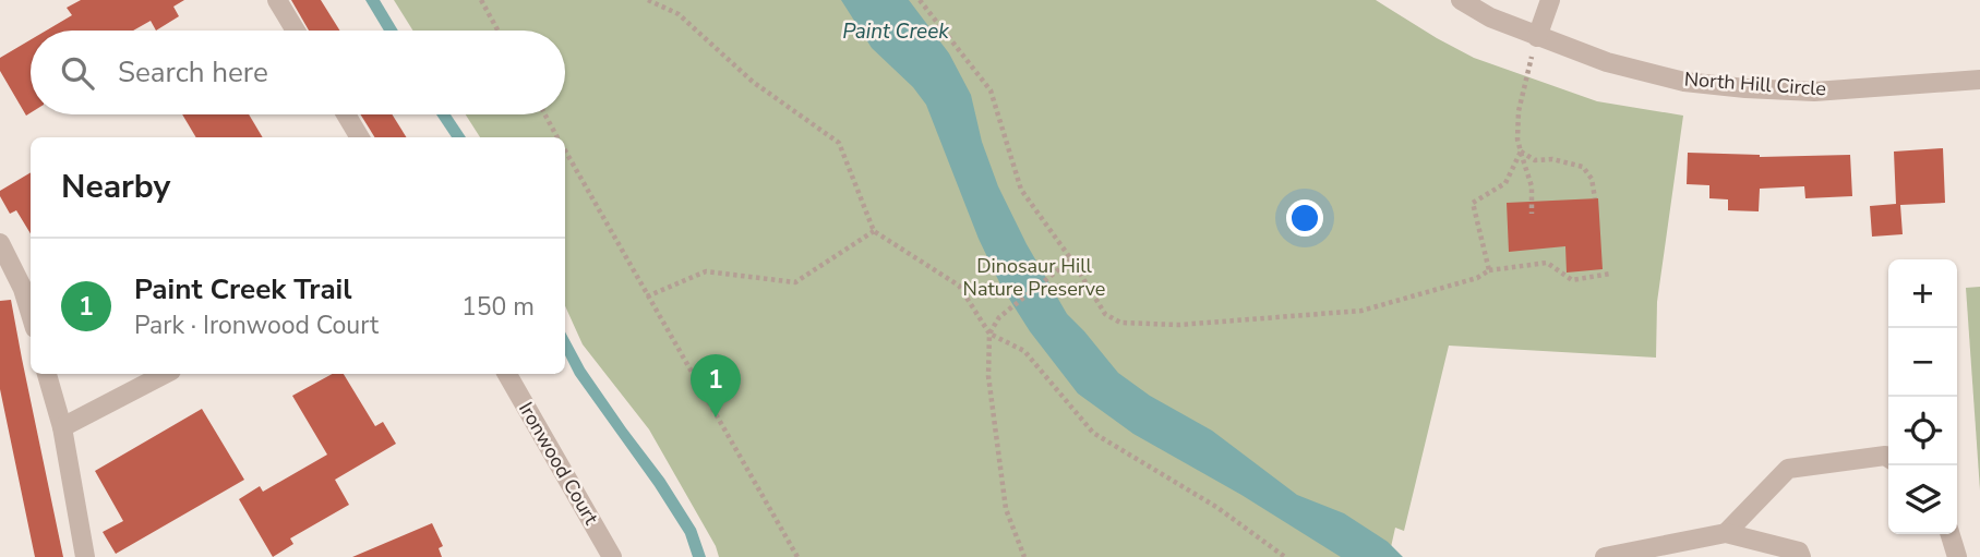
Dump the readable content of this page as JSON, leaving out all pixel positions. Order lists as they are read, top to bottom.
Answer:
{
  "streets": {
    "street": ["North Hill Circle", "Ironwood Court"]
  },
  "water": ["Paint Creek"],
  "parks": ["Dinosaur Hill Nature Preserve"],
  "page": {
    "search": "Search here",
    "heading": "Nearby",
    "list": [
      {
        "mark": "1",
        "name": "Paint Creek Trail",
        "note": "Park · Ironwood Court",
        "value": "150 m"
      }
    ],
    "map_buttons": ["+", "−"],
    "pins": "1"
  }
}
